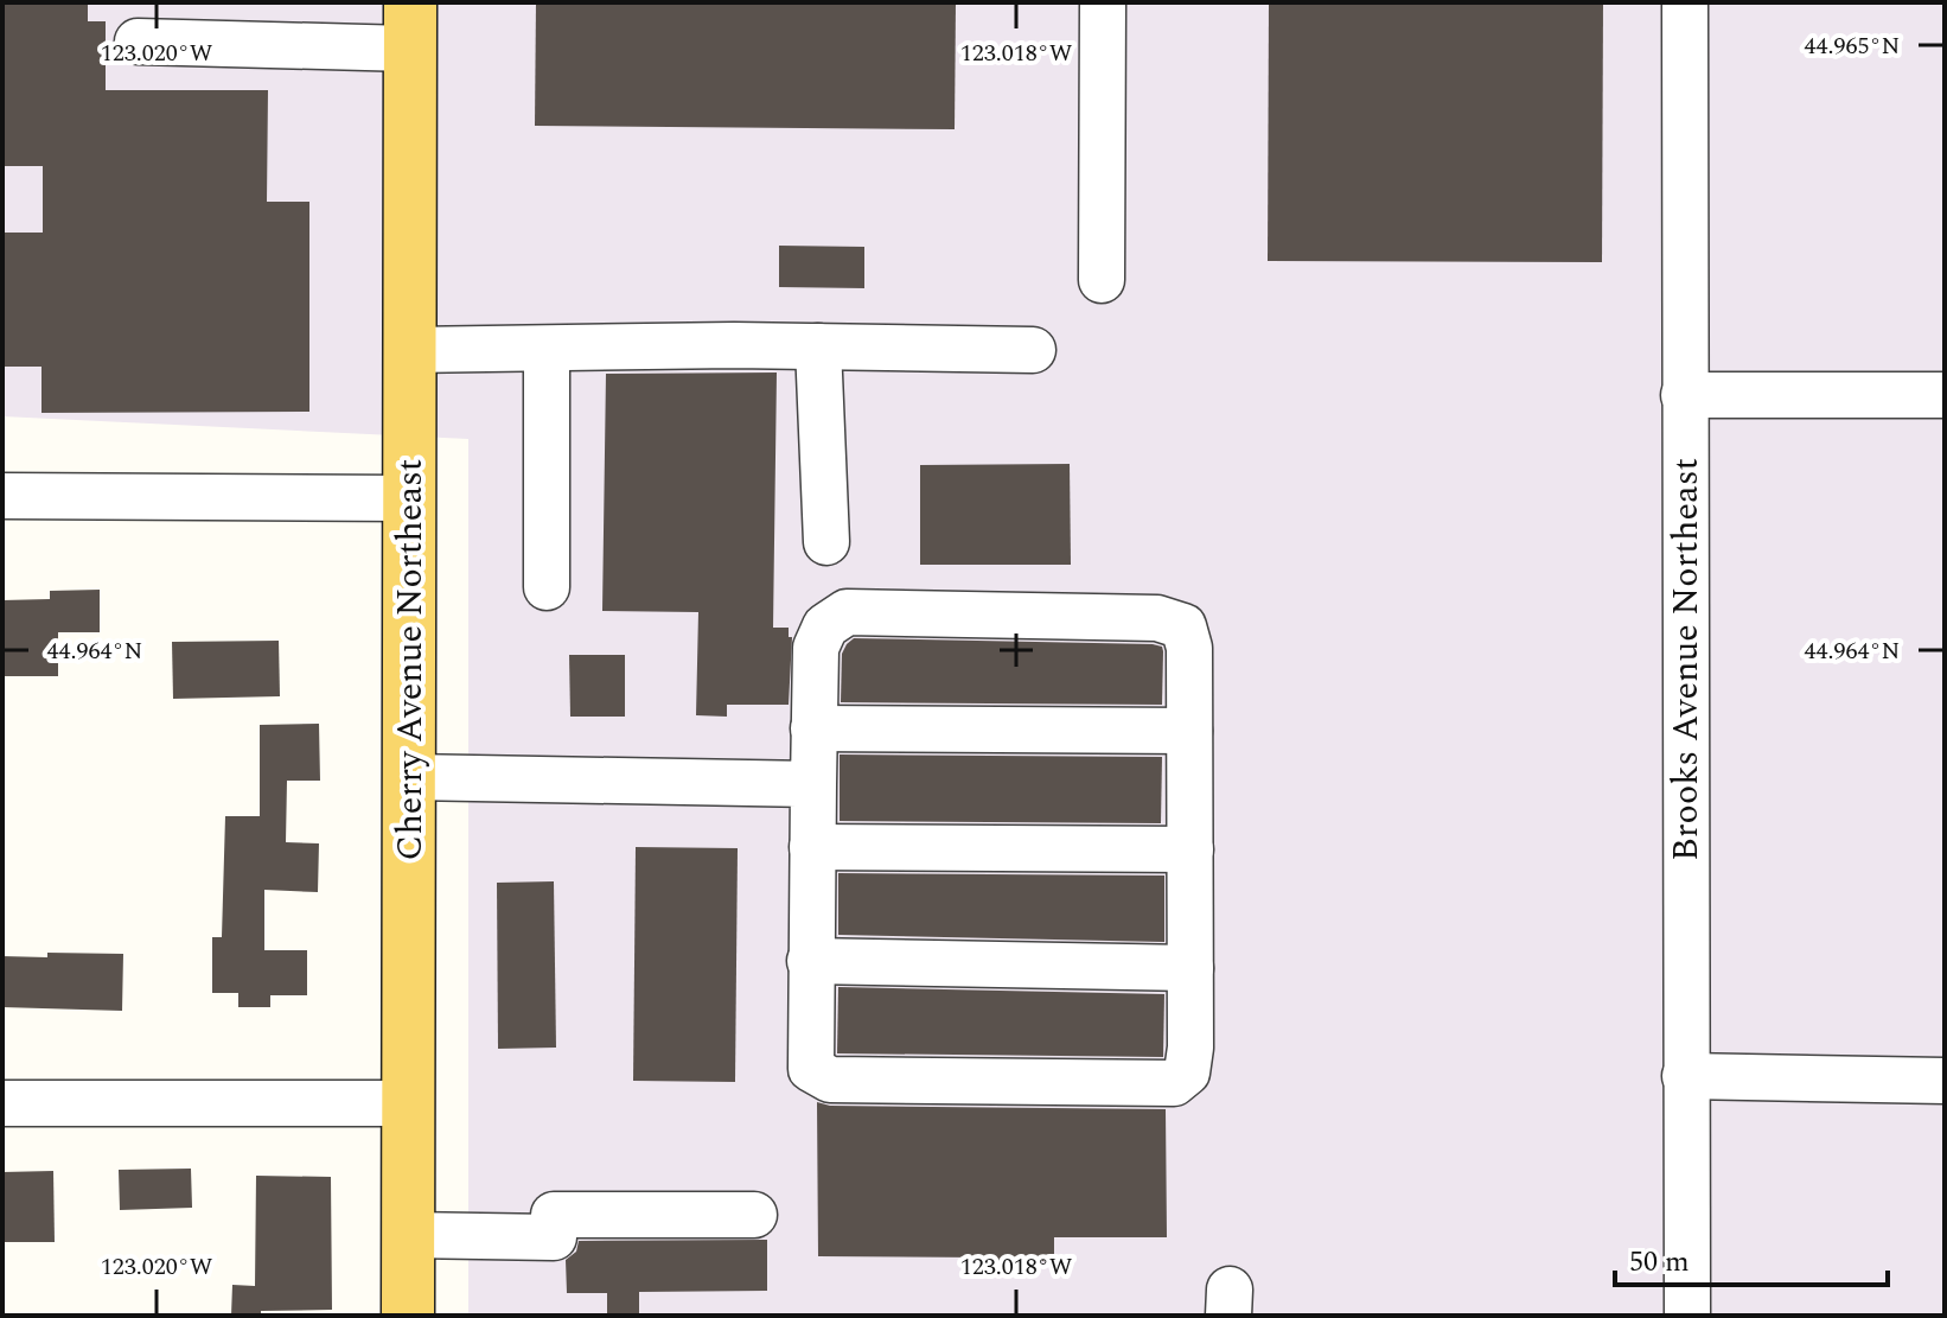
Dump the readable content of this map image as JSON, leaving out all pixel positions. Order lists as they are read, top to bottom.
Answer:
{
  "streets": {
    "main road": ["Cherry Avenue Northeast"],
    "street": ["Brooks Avenue Northeast"]
  },
  "scale_bar": "50 m",
  "coordinates": [
    "44.965°N",
    "123.020°W",
    "123.018°W",
    "44.964°N"
  ]
}
